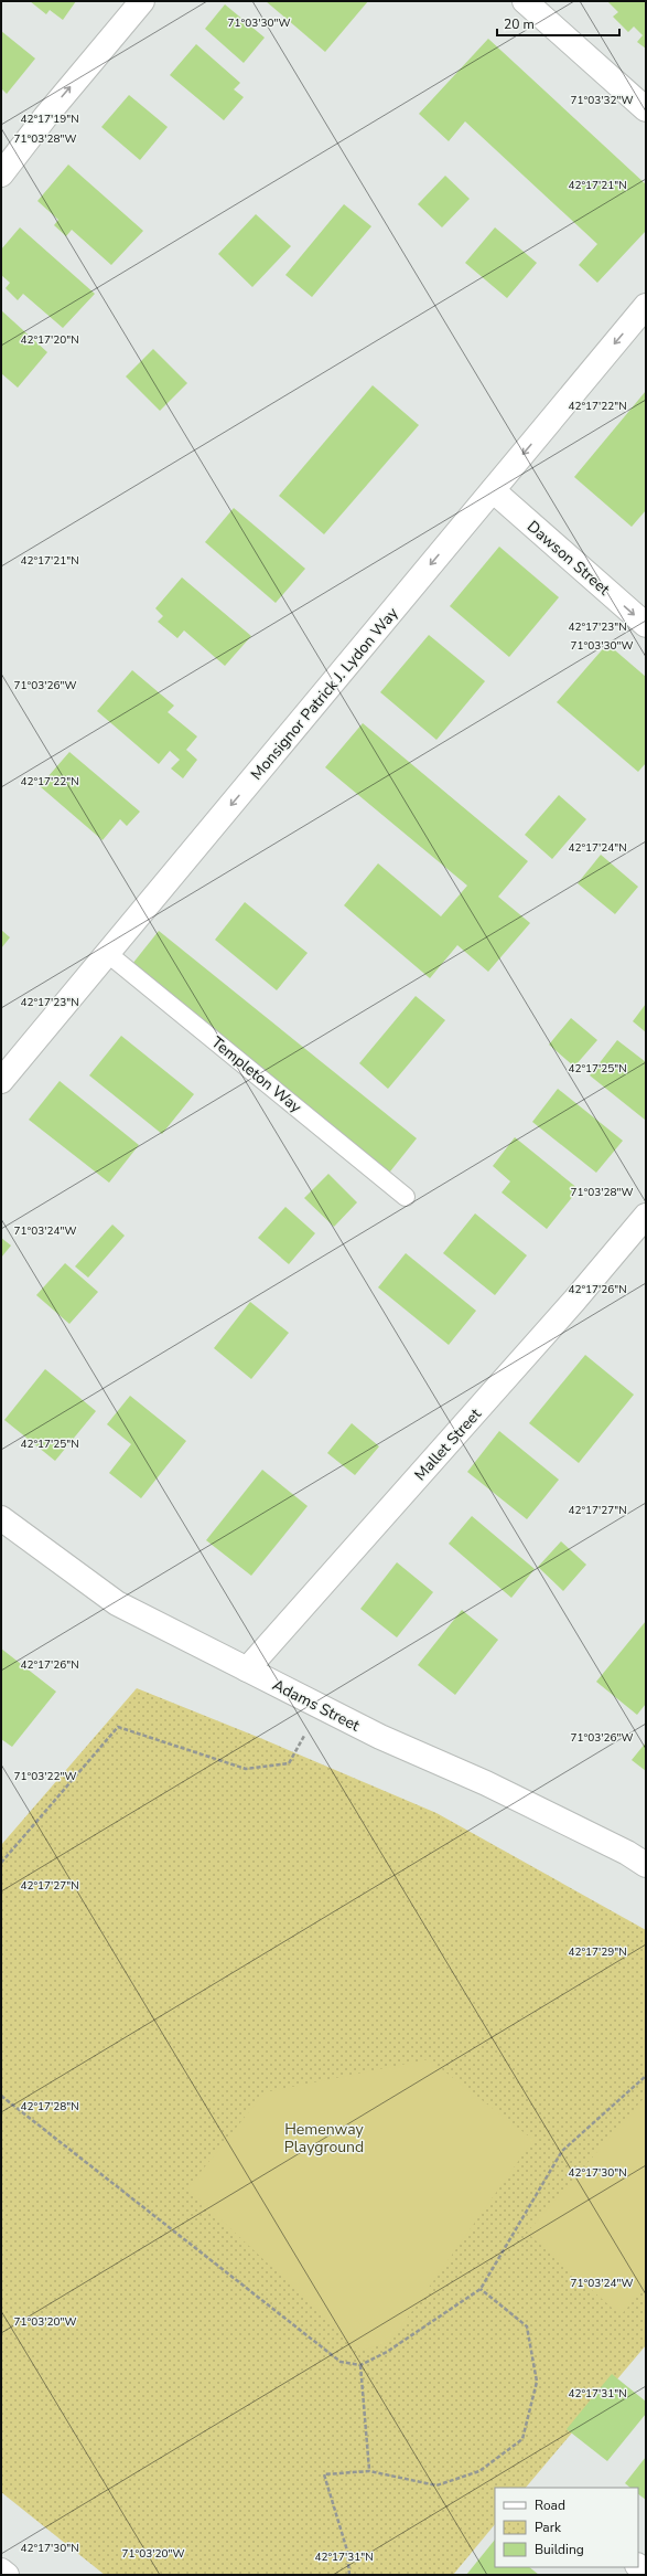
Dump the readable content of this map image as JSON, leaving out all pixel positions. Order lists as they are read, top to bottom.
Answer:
{
  "streets": {
    "street": [
      "Dawson Street",
      "Monsignor Patrick J. Lydon Way",
      "Mallet Street",
      "Adams Street"
    ],
    "lane": ["Templeton Way"]
  },
  "crossings": [
    ["Dawson Street", "Monsignor Patrick J. Lydon Way"],
    ["Monsignor Patrick J. Lydon Way", "Templeton Way"],
    ["Mallet Street", "Adams Street"]
  ],
  "one_way": ["Dawson Street", "Monsignor Patrick J. Lydon Way"],
  "parks": ["Hemenway Playground"],
  "legend": ["Road", "Park", "Building"],
  "scale_bar": "20 m",
  "coordinates": [
    "71°03'30\"W",
    "71°03'32\"W",
    "42°17'19\"N",
    "71°03'28\"W",
    "42°17'21\"N",
    "42°17'20\"N",
    "42°17'22\"N",
    "42°17'23\"N",
    "71°03'26\"W",
    "42°17'24\"N",
    "42°17'25\"N",
    "71°03'24\"W",
    "42°17'26\"N",
    "42°17'27\"N",
    "71°03'22\"W",
    "42°17'29\"N",
    "42°17'28\"N",
    "42°17'30\"N",
    "71°03'20\"W",
    "42°17'31\"N"
  ]
}
